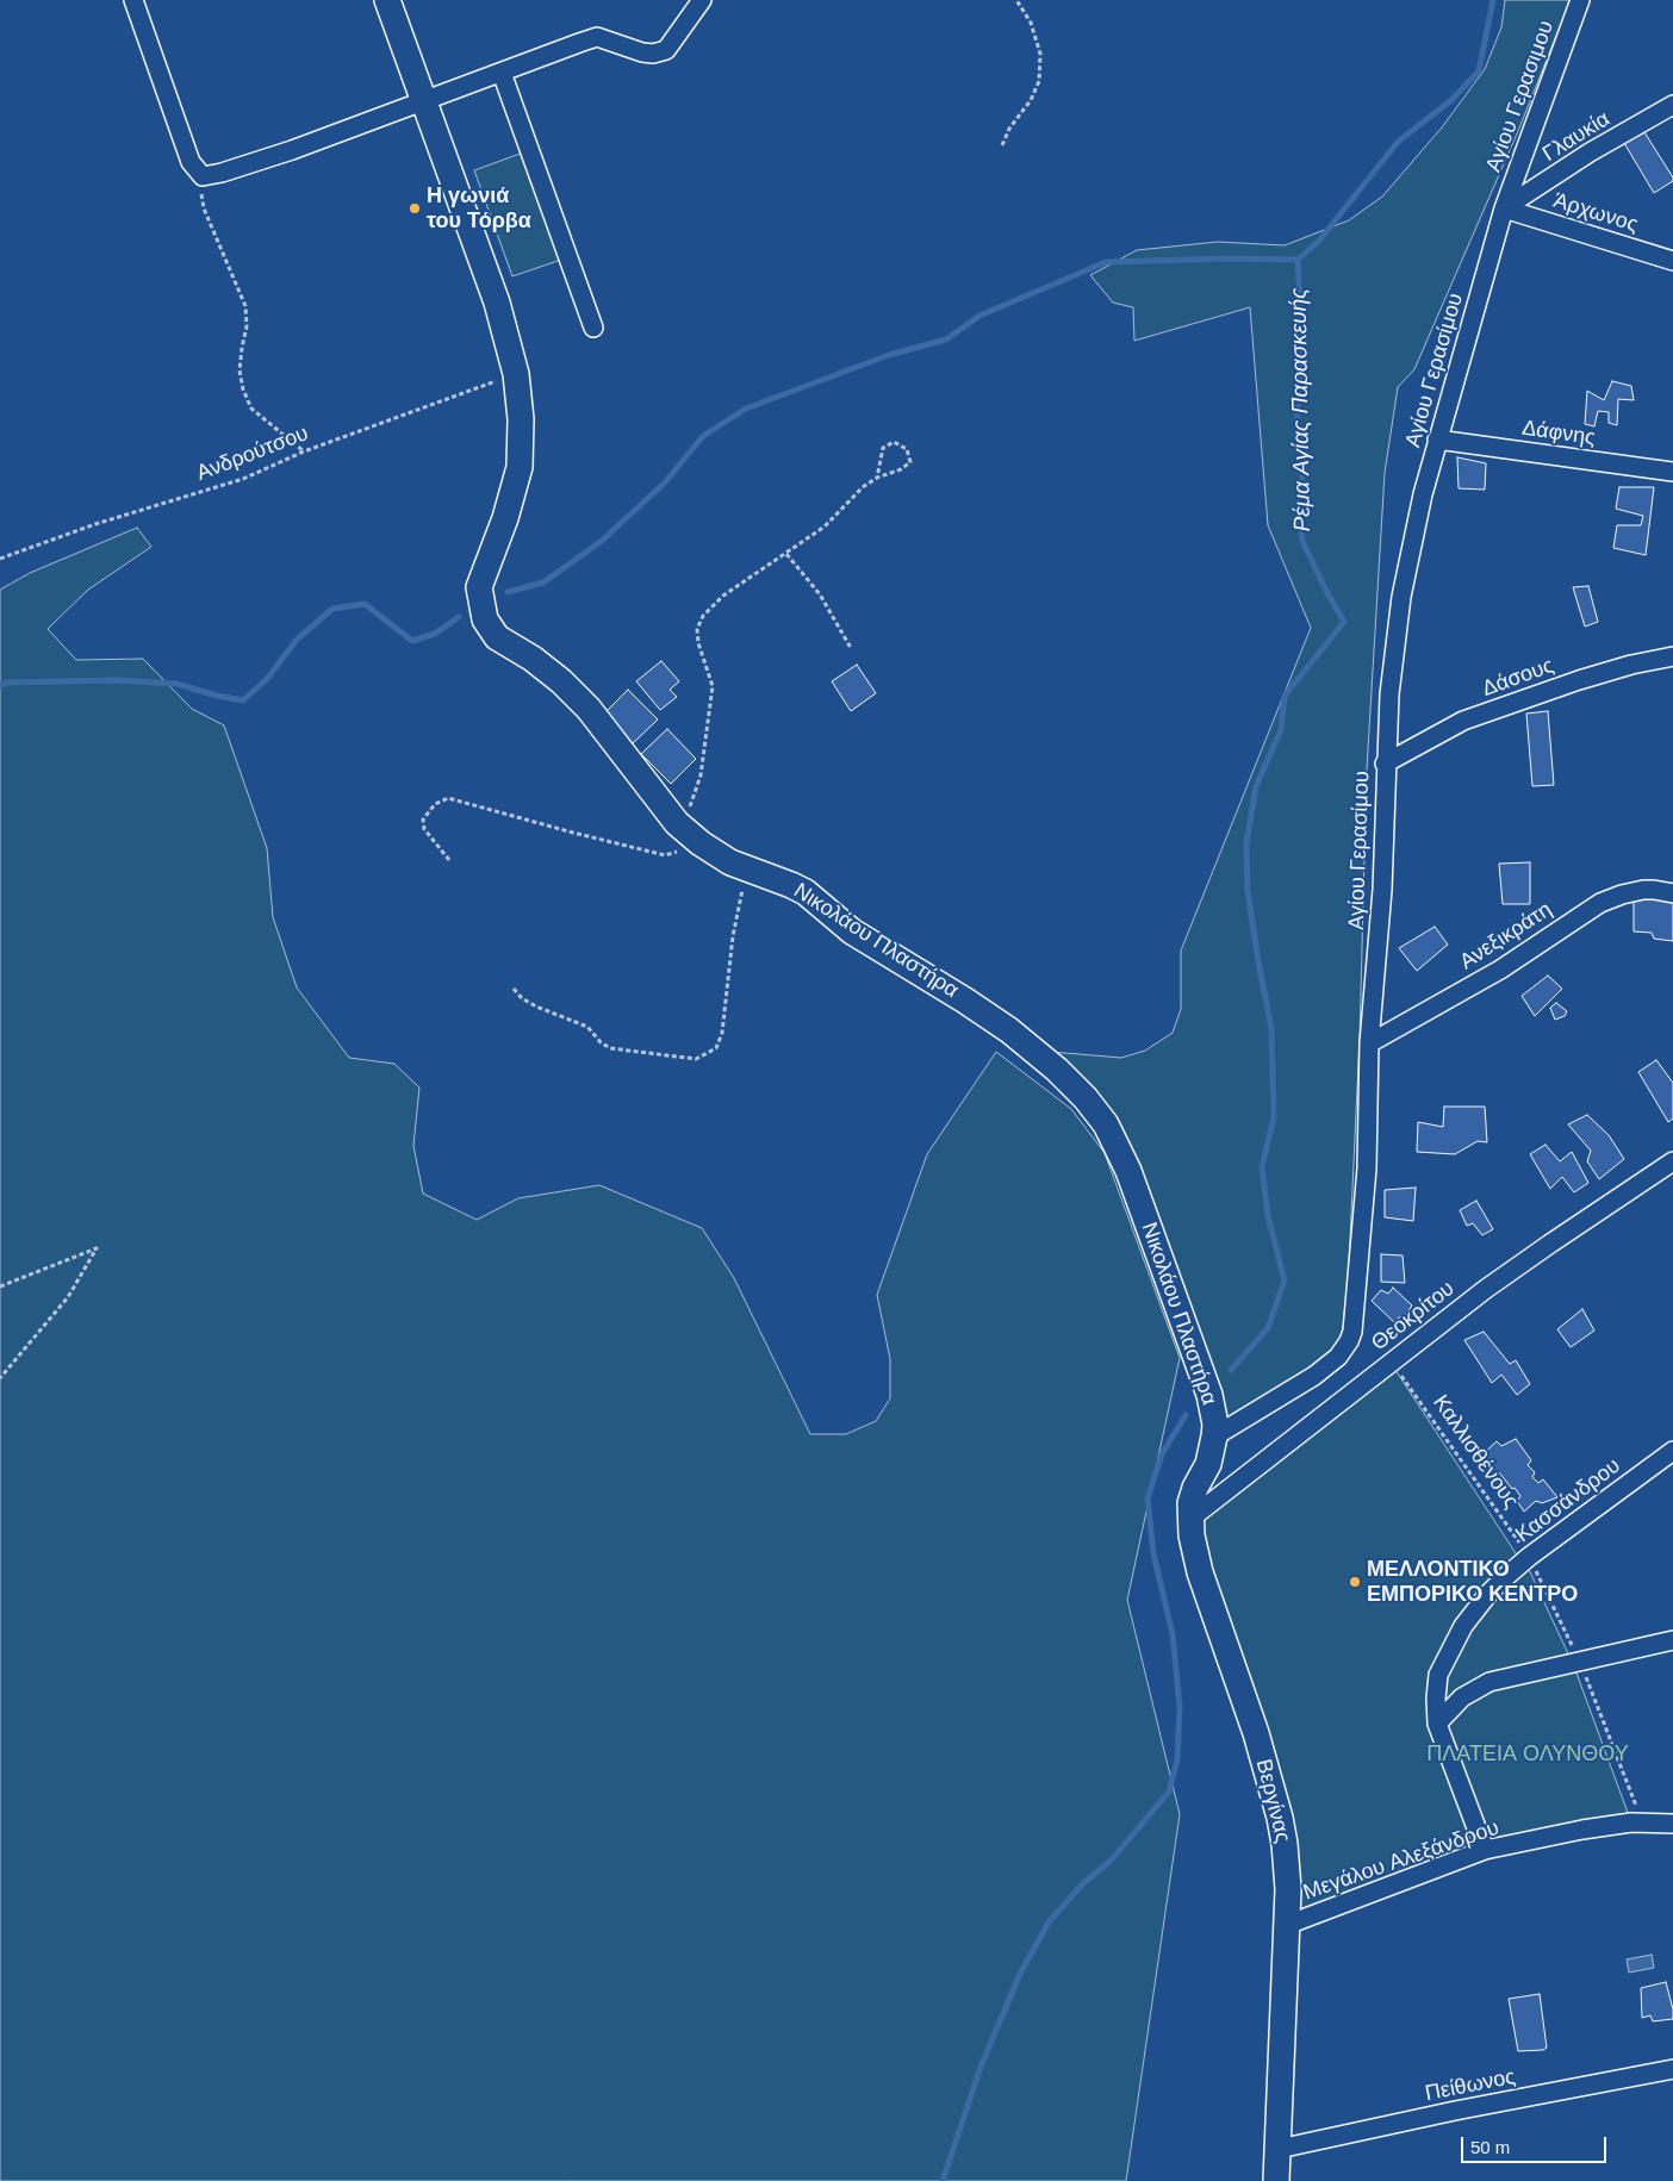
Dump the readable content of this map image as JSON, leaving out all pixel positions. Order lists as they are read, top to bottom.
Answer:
{
  "streets": {
    "street": [
      "Αγίου Γερασιμου",
      "Γλαυκία",
      "Άρχωνος",
      "Αγίου Γερασίμου",
      "Δάφνης",
      "Δάσους",
      "Ανεξικράτη",
      "Νικολάου Πλαστήρα",
      "Θεοκρίτου",
      "Κασσάνδρου",
      "Βεργίνας",
      "Μεγάλου Αλεξάνδρου",
      "Πείθωνος"
    ],
    "path": ["Ανδρούτσου", "Καλλισθένους"]
  },
  "crossings": [
    ["Αγίου Γερασιμου", "Γλαυκία"],
    ["Αγίου Γερασιμου", "Άρχωνος"],
    ["Αγίου Γερασιμου", "Αγίου Γερασίμου"],
    ["Γλαυκία", "Άρχωνος"],
    ["Γλαυκία", "Αγίου Γερασίμου"],
    ["Άρχωνος", "Αγίου Γερασίμου"],
    ["Αγίου Γερασίμου", "Δάφνης"],
    ["Αγίου Γερασίμου", "Δάσους"],
    ["Αγίου Γερασίμου", "Ανεξικράτη"],
    ["Αγίου Γερασίμου", "Νικολάου Πλαστήρα"],
    ["Αγίου Γερασίμου", "Βεργίνας"],
    ["Ανδρούτσου", "Νικολάου Πλαστήρα"],
    ["Νικολάου Πλαστήρα", "Βεργίνας"],
    ["Θεοκρίτου", "Καλλισθένους"],
    ["Θεοκρίτου", "Βεργίνας"],
    ["Καλλισθένους", "Κασσάνδρου"],
    ["Καλλισθένους", "Μεγάλου Αλεξάνδρου"],
    ["Κασσάνδρου", "Μεγάλου Αλεξάνδρου"],
    ["Βεργίνας", "Μεγάλου Αλεξάνδρου"],
    ["Βεργίνας", "Πείθωνος"]
  ],
  "water": ["Ρέμα Αγίας Παρασκευής"],
  "parks": ["ΠΛΑΤΕΙΑ ΟΛΥΝΘΟΥ"],
  "places": ["Η γωνιά του Τόρβα", "ΜΕΛΛΟΝΤΙΚΟ ΕΜΠΟΡΙΚΟ ΚΕΝΤΡΟ"],
  "scale_bar": "50 m"
}
